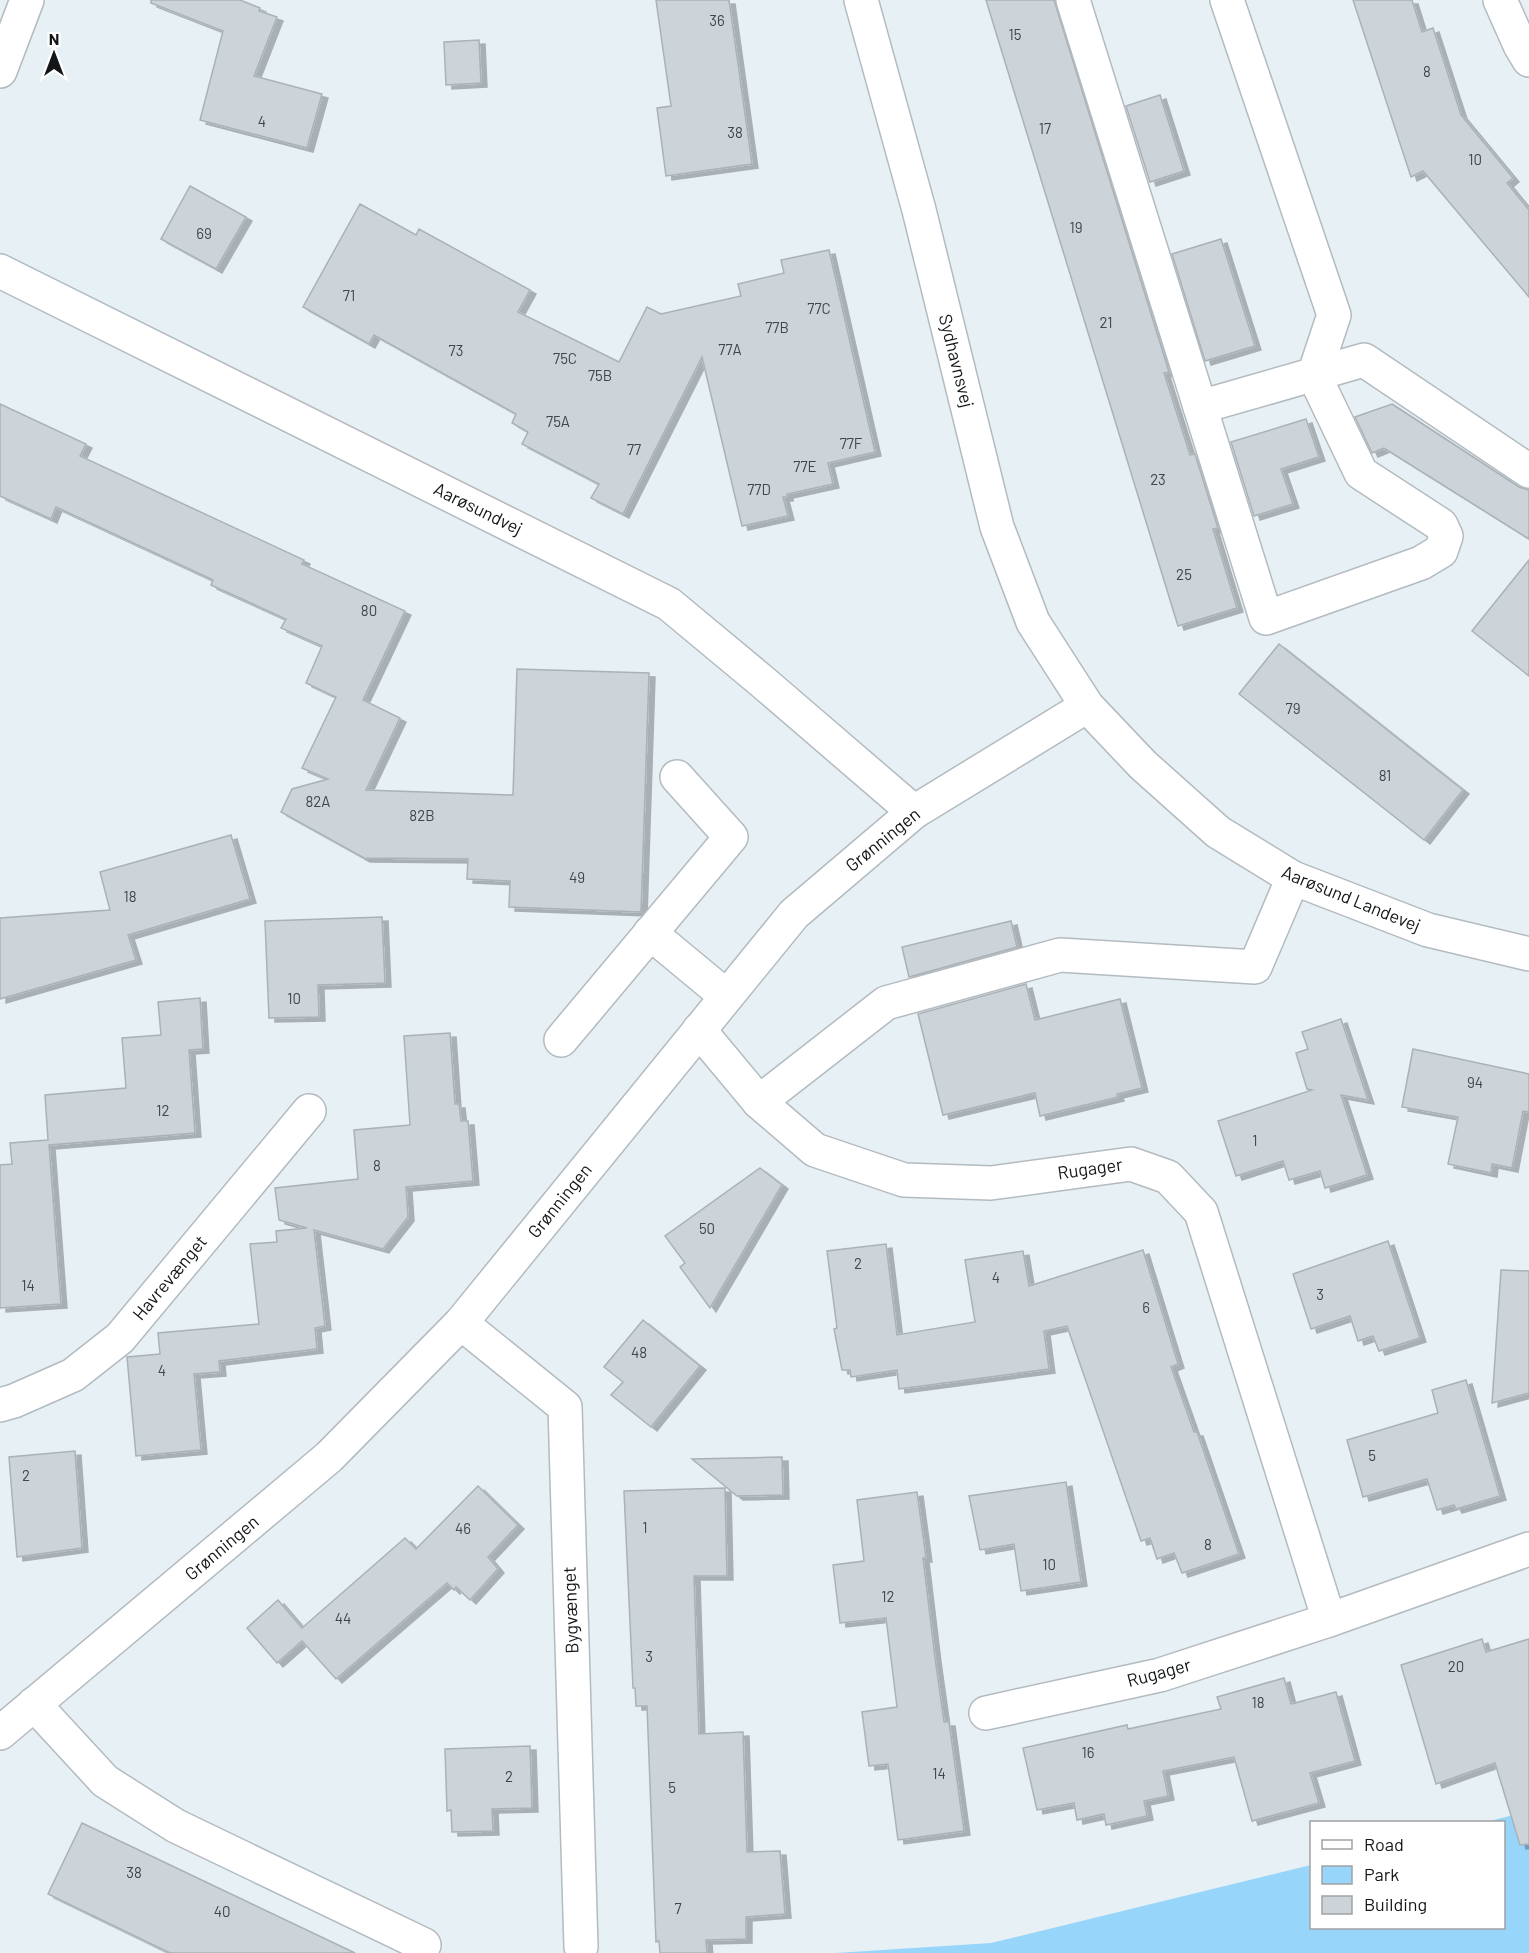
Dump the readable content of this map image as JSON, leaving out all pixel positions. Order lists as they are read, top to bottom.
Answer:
{
  "streets": {
    "street": [
      "Sydhavnsvej",
      "Aarøsundvej",
      "Grønningen",
      "Aarøsund Landevej",
      "Rugager",
      "Havrevænget",
      "Bygvænget"
    ]
  },
  "crossings": [
    ["Sydhavnsvej", "Grønningen"],
    ["Sydhavnsvej", "Aarøsund Landevej"],
    ["Aarøsundvej", "Grønningen"],
    ["Grønningen", "Aarøsund Landevej"],
    ["Grønningen", "Rugager"],
    ["Grønningen", "Bygvænget"]
  ],
  "house_numbers": [
    "36",
    "15",
    "8",
    "4",
    "17",
    "38",
    "10",
    "19",
    "69",
    "71",
    "77C",
    "21",
    "77B",
    "77A",
    "73",
    "75C",
    "75B",
    "75A",
    "77F",
    "77",
    "77E",
    "23",
    "77D",
    "25",
    "80",
    "79",
    "81",
    "82A",
    "82B",
    "49",
    "18",
    "10",
    "94",
    "12",
    "1",
    "8",
    "50",
    "2",
    "4",
    "14",
    "3",
    "6",
    "48",
    "4",
    "5",
    "2",
    "1",
    "46",
    "8",
    "10",
    "12",
    "44",
    "3",
    "20",
    "18",
    "16",
    "14",
    "2",
    "5",
    "38",
    "7",
    "40"
  ],
  "legend": ["Road", "Park", "Building"],
  "north": "top"
}
